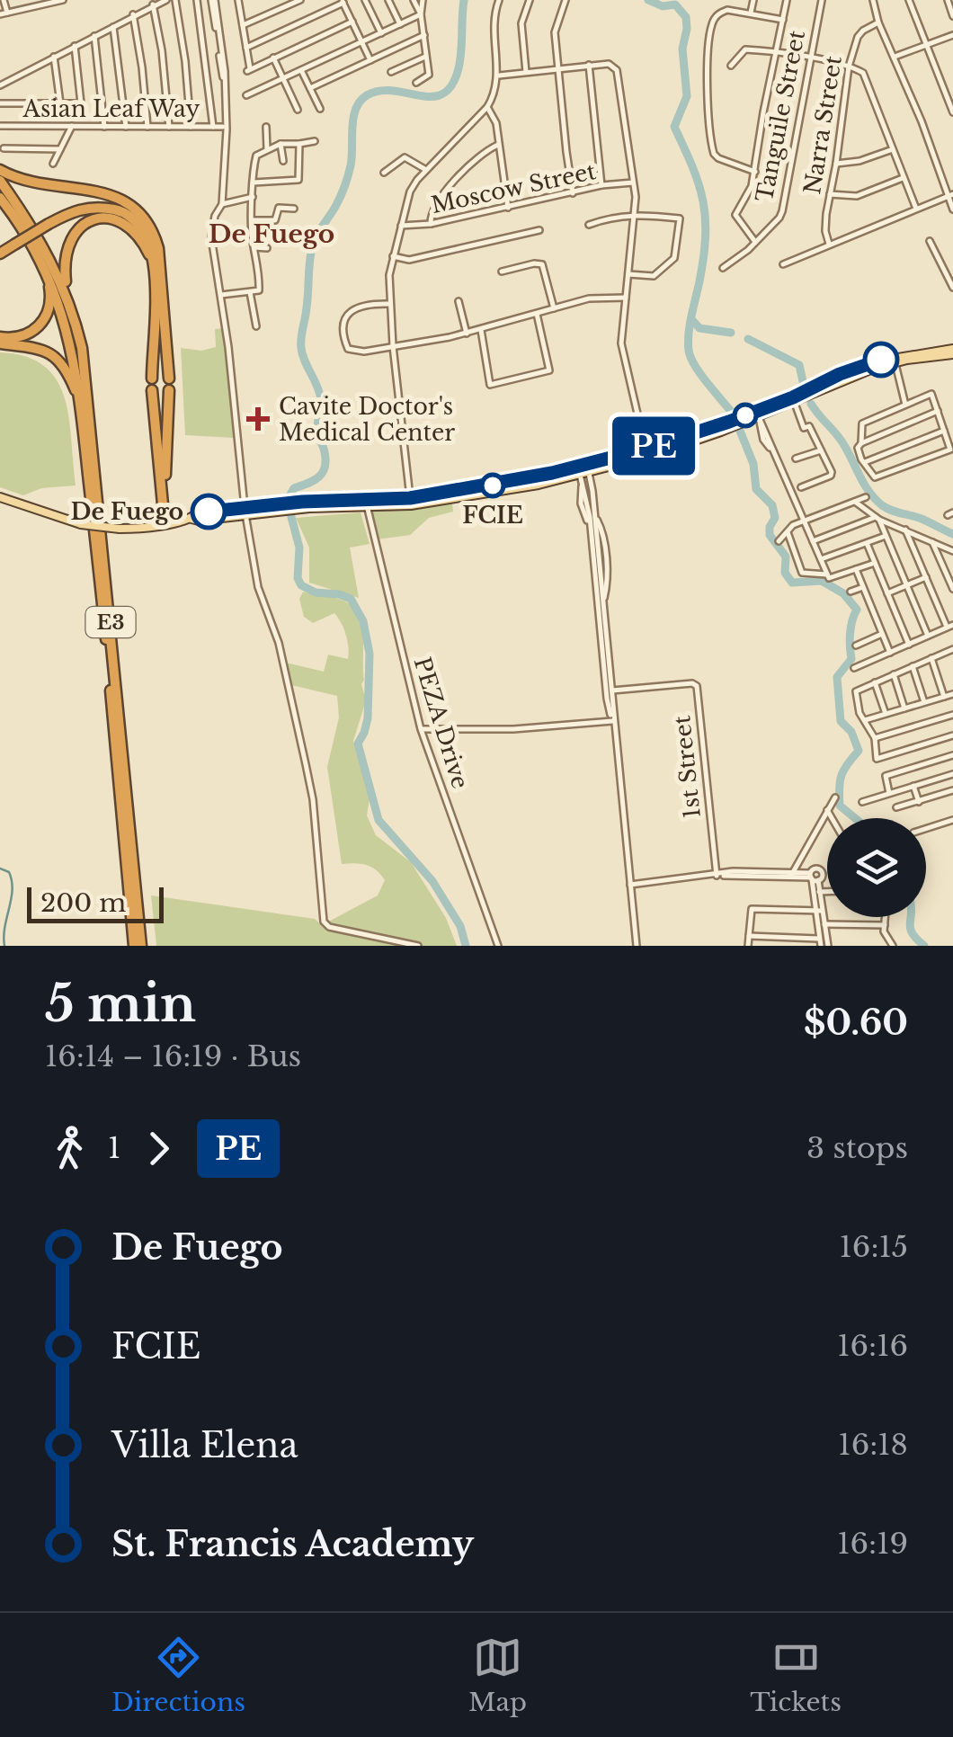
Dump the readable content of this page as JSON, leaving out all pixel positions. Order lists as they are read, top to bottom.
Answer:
{
  "streets": {
    "highway": ["E3"],
    "street": [
      "Asian Leaf Way",
      "Tanguile Street",
      "Narra Street",
      "Moscow Street",
      "PEZA Drive",
      "1st Street"
    ]
  },
  "districts": ["De Fuego"],
  "places": {
    "health": ["Cavite Doctor's Medical Center"],
    "other": ["FCIE", "De Fuego"]
  },
  "lines": ["bus line PE"],
  "scale_bar": "200 m",
  "page": {
    "on_map": "PE",
    "scale": "200 m",
    "heading": ["5 min", "16:14 – 16:19 · Bus", "$0.60"],
    "legs": ["1", "PE", "3 stops"],
    "list": [
      {
        "name": "De Fuego",
        "value": "16:15"
      },
      {
        "name": "FCIE",
        "value": "16:16"
      },
      {
        "name": "Villa Elena",
        "value": "16:18"
      },
      {
        "name": "St. Francis Academy",
        "value": "16:19"
      }
    ],
    "tabs": ["Directions", "Map", "Tickets"]
  }
}
